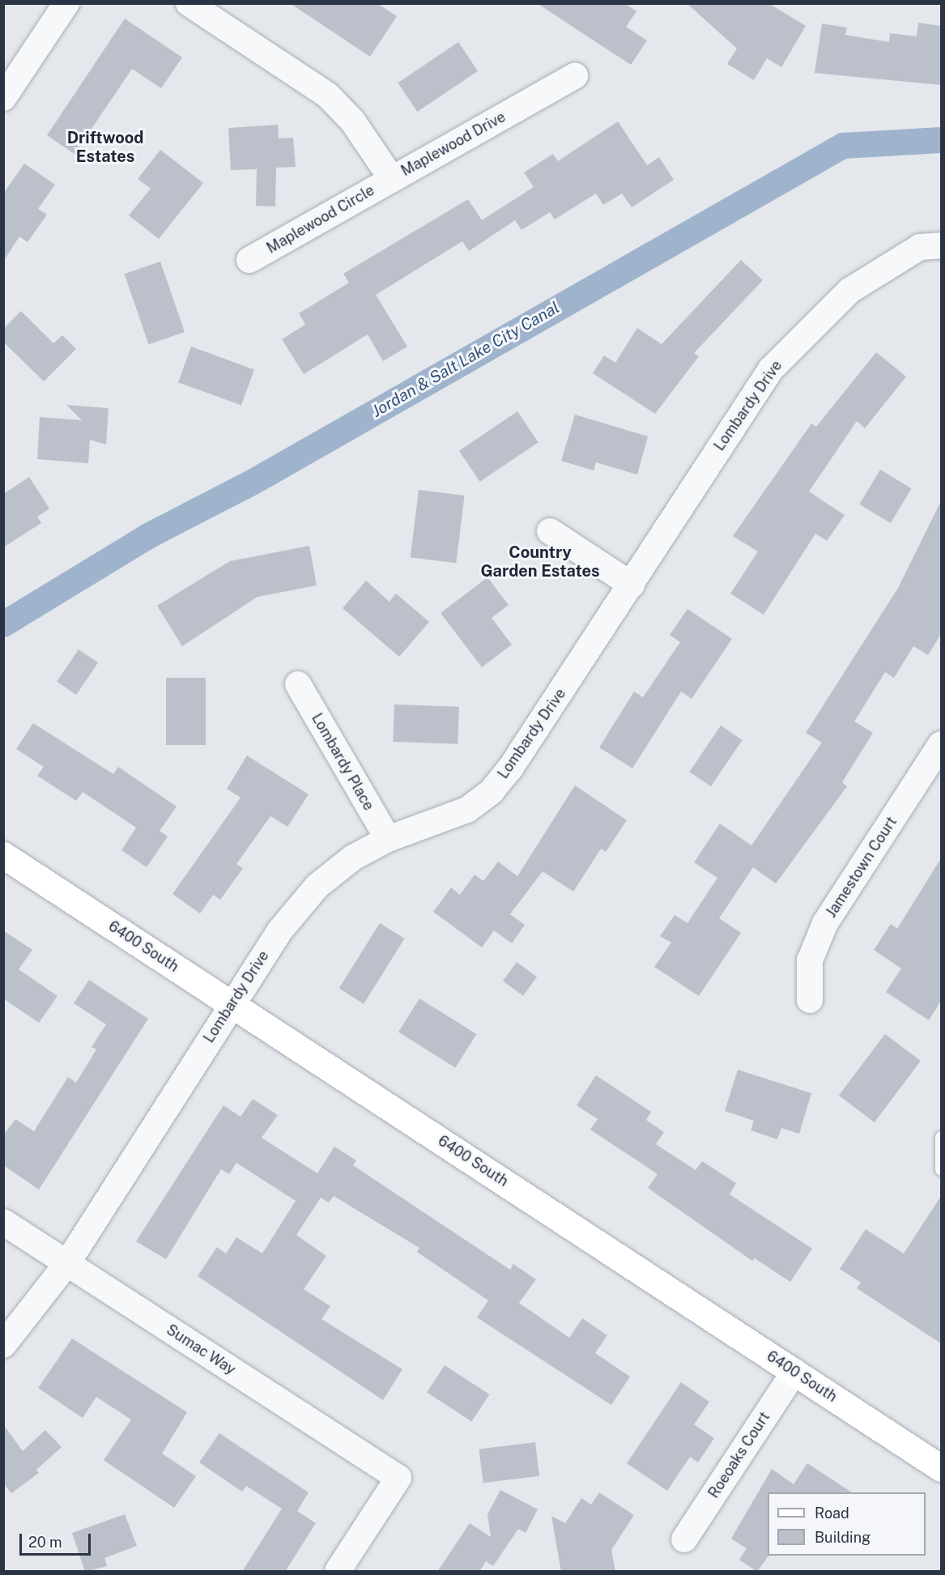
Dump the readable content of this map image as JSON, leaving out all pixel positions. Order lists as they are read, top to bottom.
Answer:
{
  "streets": {
    "street": [
      "Maplewood Drive",
      "Maplewood Circle",
      "Lombardy Drive",
      "Lombardy Place",
      "Jamestown Court",
      "6400 South",
      "Sumac Way",
      "Roeoaks Court"
    ]
  },
  "crossings": [
    ["Maplewood Drive", "Maplewood Circle"],
    ["Lombardy Drive", "Lombardy Place"],
    ["Lombardy Drive", "6400 South"],
    ["Lombardy Drive", "Sumac Way"],
    ["6400 South", "Roeoaks Court"]
  ],
  "districts": ["Driftwood Estates", "Country Garden Estates"],
  "water": ["Jordan & Salt Lake City Canal"],
  "legend": ["Road", "Building"],
  "scale_bar": "20 m"
}
